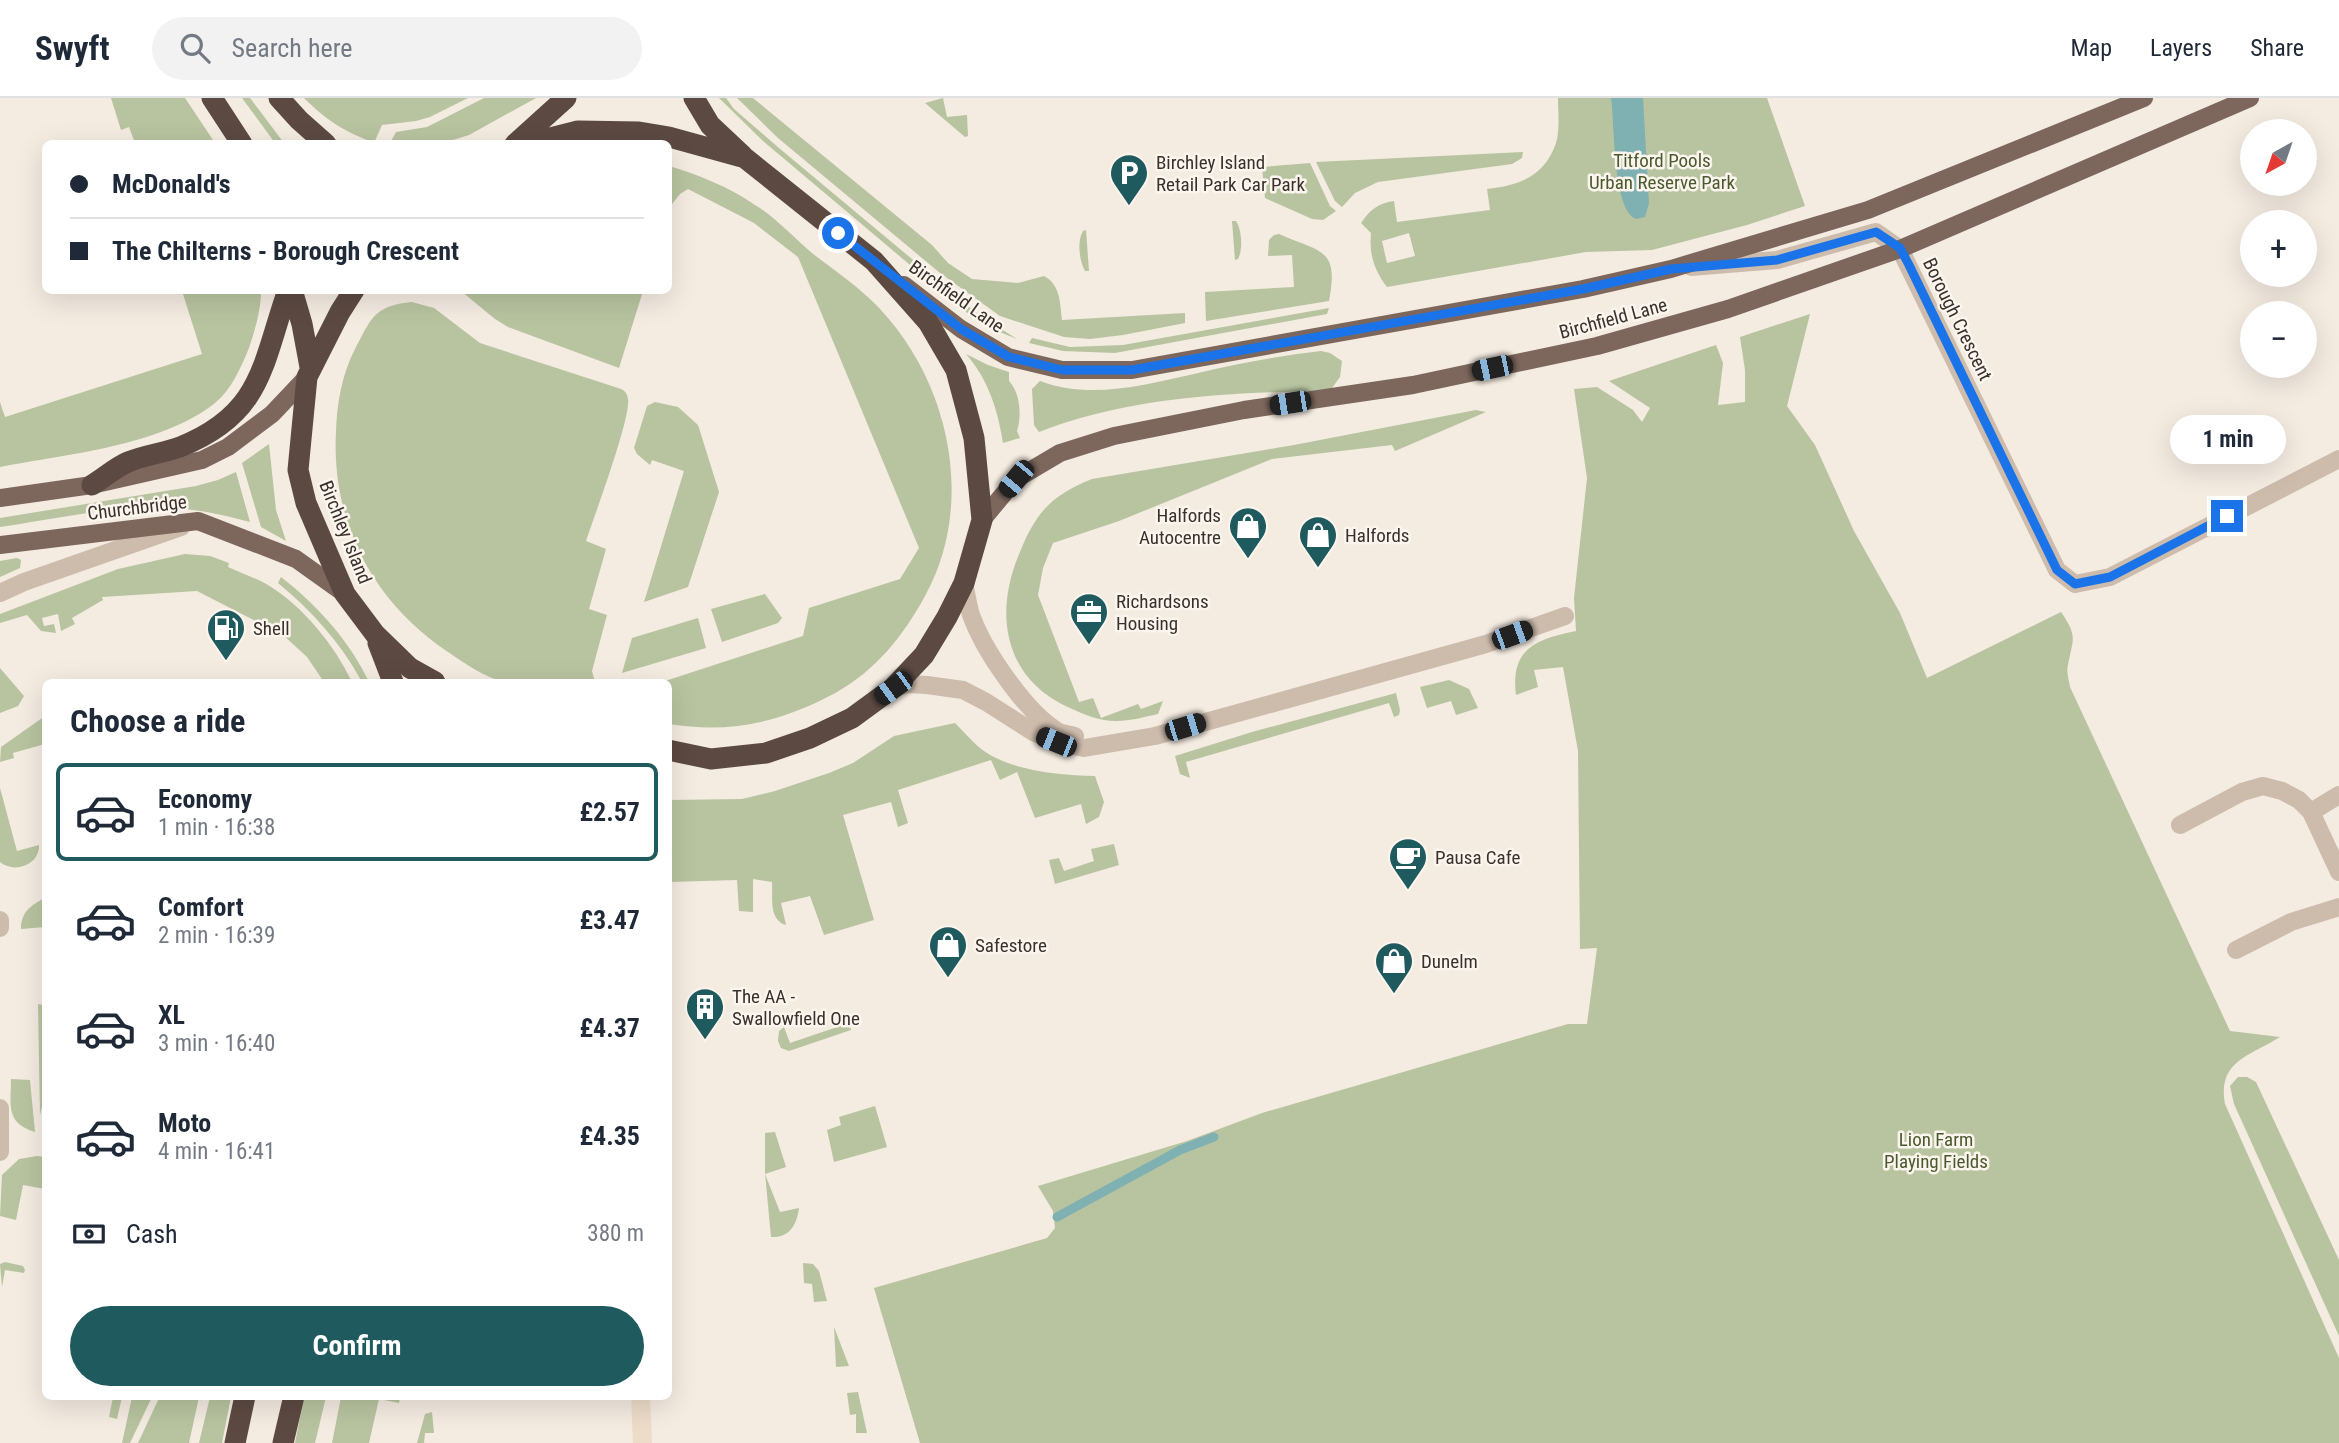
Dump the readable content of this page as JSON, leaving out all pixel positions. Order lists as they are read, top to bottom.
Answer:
{
  "streets": {
    "highway": ["Birchley Island"],
    "main road": ["Birchfield Lane", "Churchbridge"],
    "street": ["Borough Crescent"]
  },
  "crossings": [
    ["Birchfield Lane", "Borough Crescent"],
    ["Churchbridge", "Birchley Island"]
  ],
  "parks": ["Titford Pools Urban Reserve Park", "Lion Farm Playing Fields"],
  "places": {
    "parking": ["Birchley Island Retail Park Car Park"],
    "shop": [
      "Halfords Autocentre",
      "Halfords",
      "Safestore",
      "Dunelm"
    ],
    "office": ["Richardsons Housing"],
    "fuel station": ["Shell"],
    "cafe": ["Pausa Cafe"],
    "building": ["The AA - Swallowfield One"]
  },
  "north": "bottom left",
  "page": {
    "header": "Swyft",
    "search": "Search here",
    "nav": ["Map", "Layers", "Share"],
    "map_buttons": ["+", "−"],
    "banner": ["McDonald's", "The Chilterns - Borough Crescent"],
    "bubble": "1 min",
    "heading": "Choose a ride",
    "list": [
      {
        "name": "Economy",
        "note": "1 min · 16:38",
        "value": "£2.57"
      },
      {
        "name": "Comfort",
        "note": "2 min · 16:39",
        "value": "£3.47"
      },
      {
        "name": "XL",
        "note": "3 min · 16:40",
        "value": "£4.37"
      },
      {
        "name": "Moto",
        "note": "4 min · 16:41",
        "value": "£4.35"
      }
    ],
    "pay": ["Cash", "380 m"],
    "buttons": "Confirm"
  }
}
